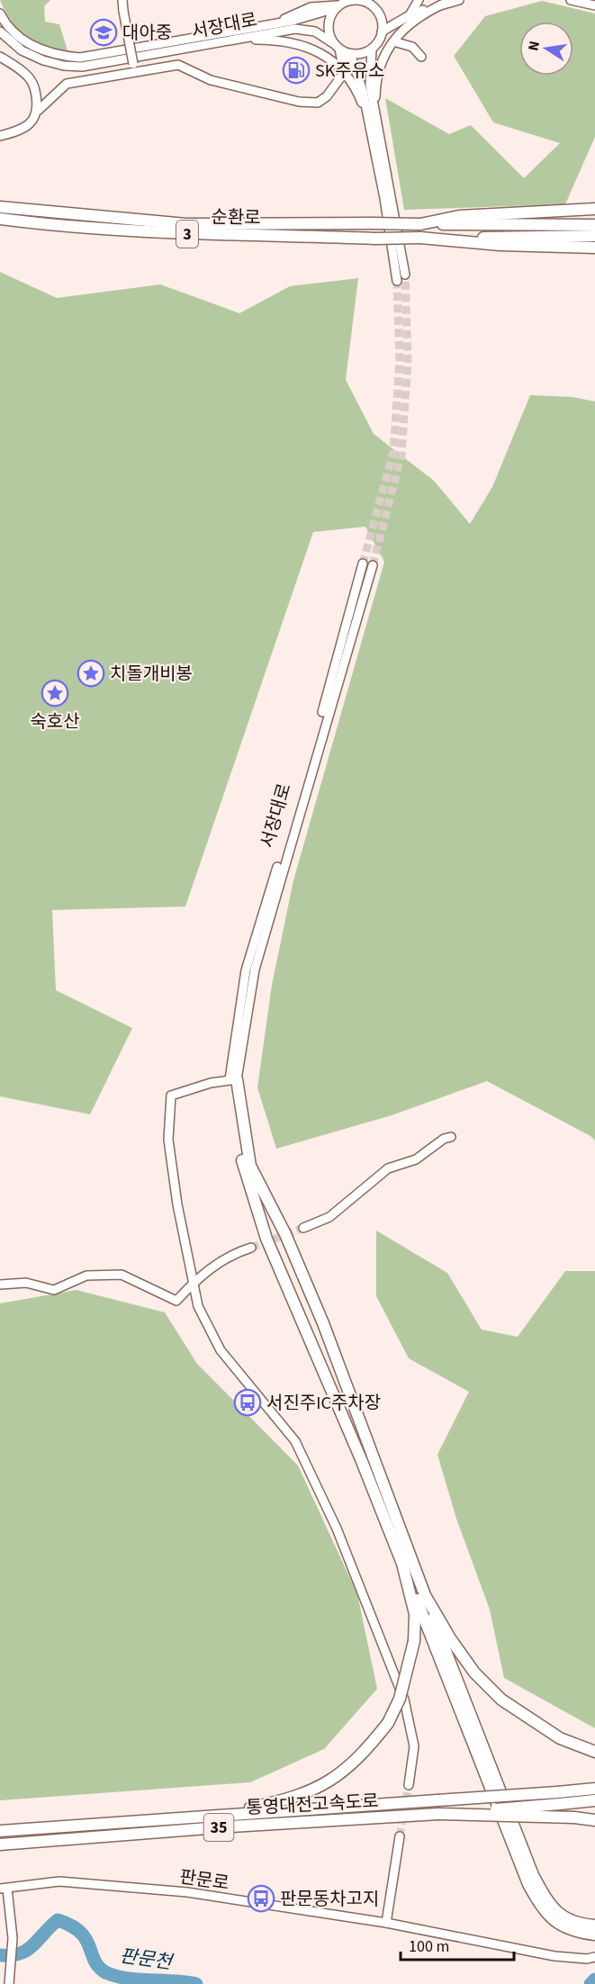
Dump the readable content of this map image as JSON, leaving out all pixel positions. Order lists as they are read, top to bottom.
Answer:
{
  "streets": {
    "highway": [
      "순환로",
      "3",
      "통영대전고속도로",
      "35"
    ],
    "street": ["서장대로", "판문로"]
  },
  "crossings": [
    ["순환로", "3"]
  ],
  "water": ["판문천"],
  "places": {
    "school or university": ["대아중"],
    "fuel station": ["SK주유소"],
    "place": ["치돌개비봉", "숙호산"],
    "bus stop": ["서진주IC주차장", "판문동차고지"]
  },
  "scale_bar": "100 m",
  "north": "left"
}
